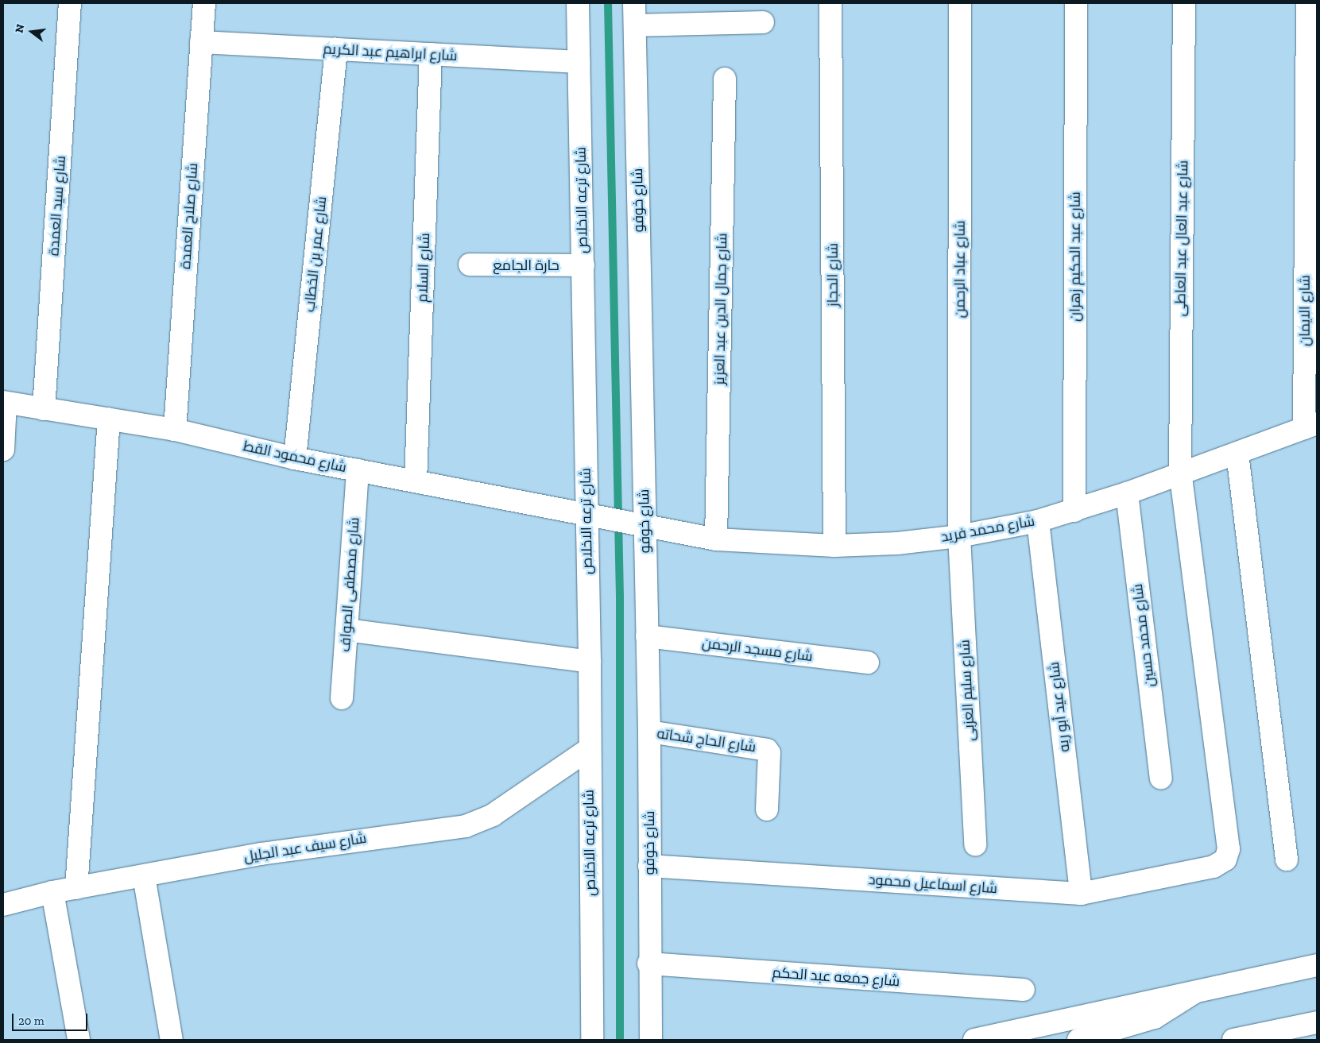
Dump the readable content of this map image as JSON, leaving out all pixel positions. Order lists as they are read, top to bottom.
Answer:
{
  "streets": {
    "street": [
      "شارع ابراهيم عبد الكريم",
      "شارع ترعه الاخلاص",
      "شارع خوفو",
      "شارع سيد العمدة",
      "شارع صلاح العمدة",
      "شارع عبد العال عبد العاطى",
      "شارع عمر بن الخطاب",
      "شارع عبد الحكيم زهران",
      "حارة الجامع",
      "شارع السلام",
      "شارع عباد الرحمن",
      "شارع الحجاز",
      "شارع جمال الدين عبد العزيز",
      "شارع الايمان",
      "شارع محمود القط",
      "شارع محمد فريد",
      "شارع مصطفى الصواف",
      "شارع محمد حسين",
      "شارع مسجد الرحمن",
      "شارع سليم العزبى",
      "شارع عيد أبو ريه",
      "شارع الحاج شحاته",
      "شارع سيف عبد الجليل",
      "شارع اسماعيل محمود",
      "شارع جمعه عبد الحكم"
    ]
  },
  "crossings": [
    ["شارع ابراهيم عبد الكريم", "شارع ترعه الاخلاص"],
    ["شارع ابراهيم عبد الكريم", "شارع صلاح العمدة"],
    ["شارع ابراهيم عبد الكريم", "شارع عمر بن الخطاب"],
    ["شارع ابراهيم عبد الكريم", "شارع السلام"],
    ["شارع ترعه الاخلاص", "حارة الجامع"],
    ["شارع ترعه الاخلاص", "شارع محمود القط"],
    ["شارع ترعه الاخلاص", "شارع سيف عبد الجليل"],
    ["شارع خوفو", "شارع محمود القط"],
    ["شارع خوفو", "شارع محمد فريد"],
    ["شارع خوفو", "شارع مسجد الرحمن"],
    ["شارع خوفو", "شارع الحاج شحاته"],
    ["شارع خوفو", "شارع اسماعيل محمود"],
    ["شارع خوفو", "شارع جمعه عبد الحكم"],
    ["شارع سيد العمدة", "شارع محمود القط"],
    ["شارع صلاح العمدة", "شارع محمود القط"],
    ["شارع عبد العال عبد العاطى", "شارع محمد فريد"],
    ["شارع عبد العال عبد العاطى", "شارع اسماعيل محمود"],
    ["شارع عمر بن الخطاب", "شارع محمود القط"],
    ["شارع عبد الحكيم زهران", "شارع محمد فريد"],
    ["شارع السلام", "شارع محمود القط"],
    ["شارع عباد الرحمن", "شارع محمد فريد"],
    ["شارع عباد الرحمن", "شارع سليم العزبى"],
    ["شارع الحجاز", "شارع محمد فريد"],
    ["شارع جمال الدين عبد العزيز", "شارع محمد فريد"],
    ["شارع الايمان", "شارع محمد فريد"],
    ["شارع محمود القط", "شارع محمد فريد"],
    ["شارع محمود القط", "شارع مصطفى الصواف"],
    ["شارع محمد فريد", "شارع محمد حسين"],
    ["شارع محمد فريد", "شارع سليم العزبى"],
    ["شارع محمد فريد", "شارع عيد أبو ريه"],
    ["شارع عيد أبو ريه", "شارع اسماعيل محمود"]
  ],
  "scale_bar": "20 m",
  "north": "left"
}
